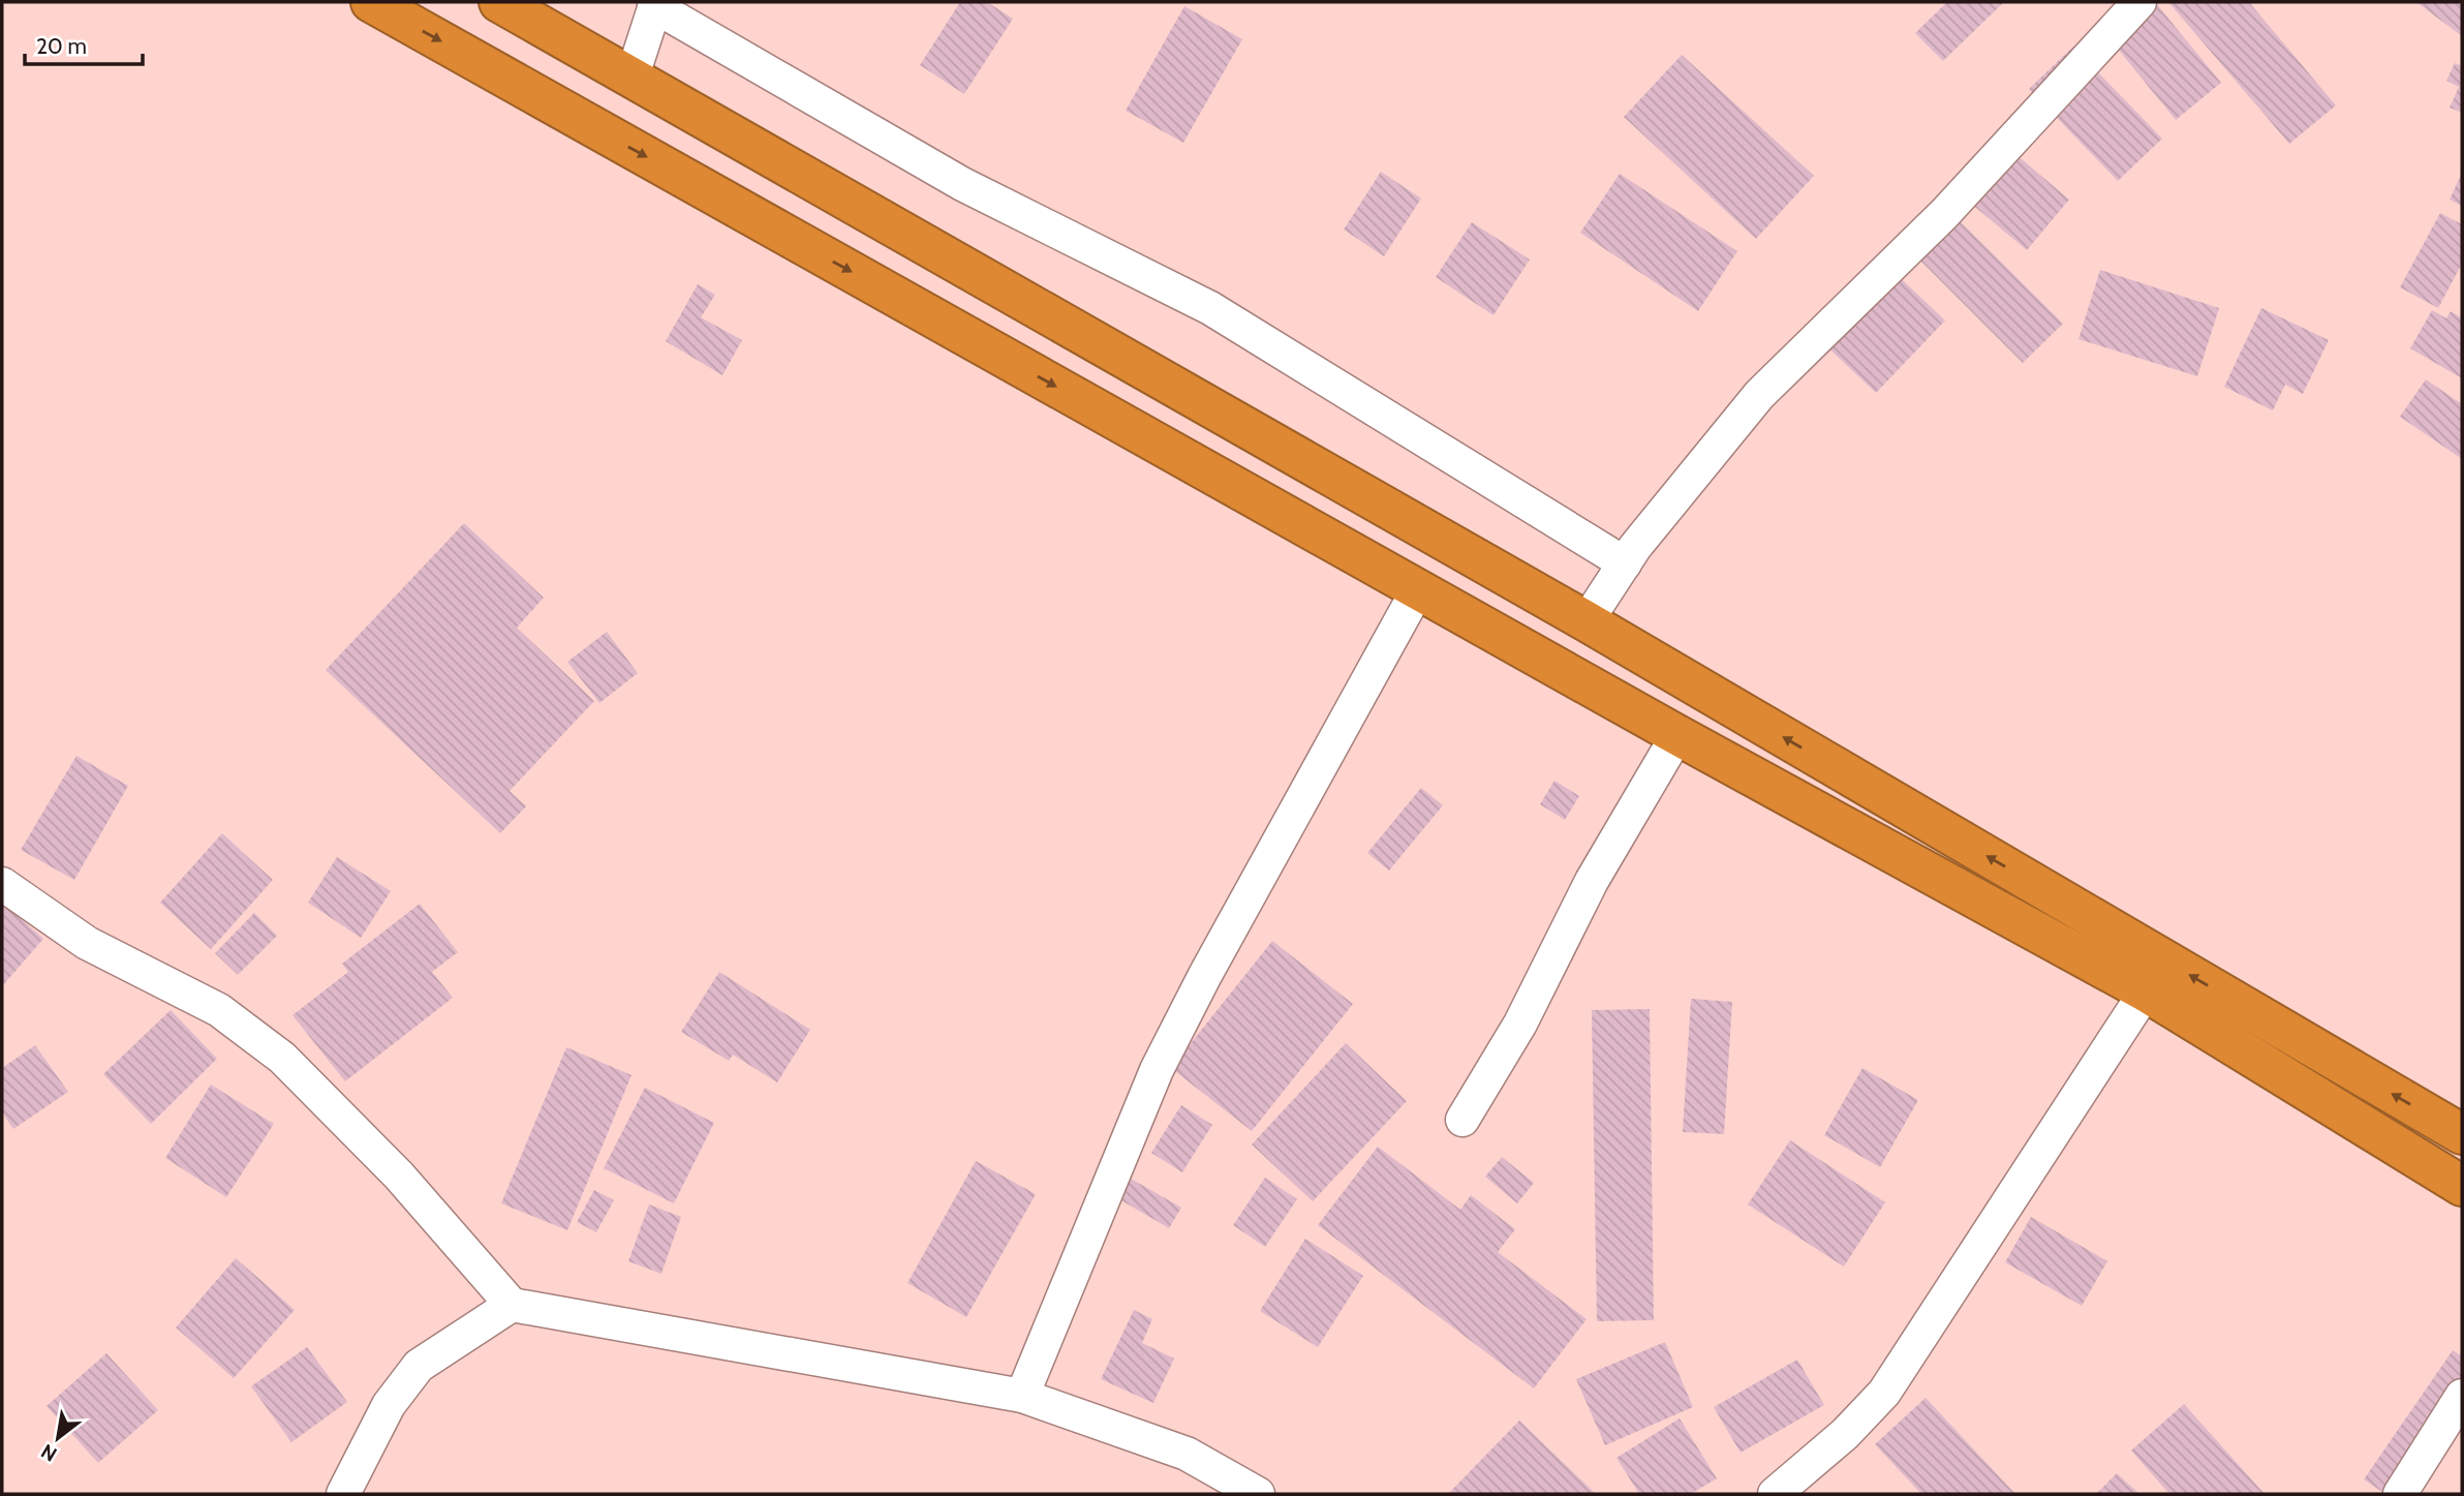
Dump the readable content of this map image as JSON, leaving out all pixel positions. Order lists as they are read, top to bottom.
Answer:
{
  "scale_bar": "20 m",
  "north": "bottom left"
}
